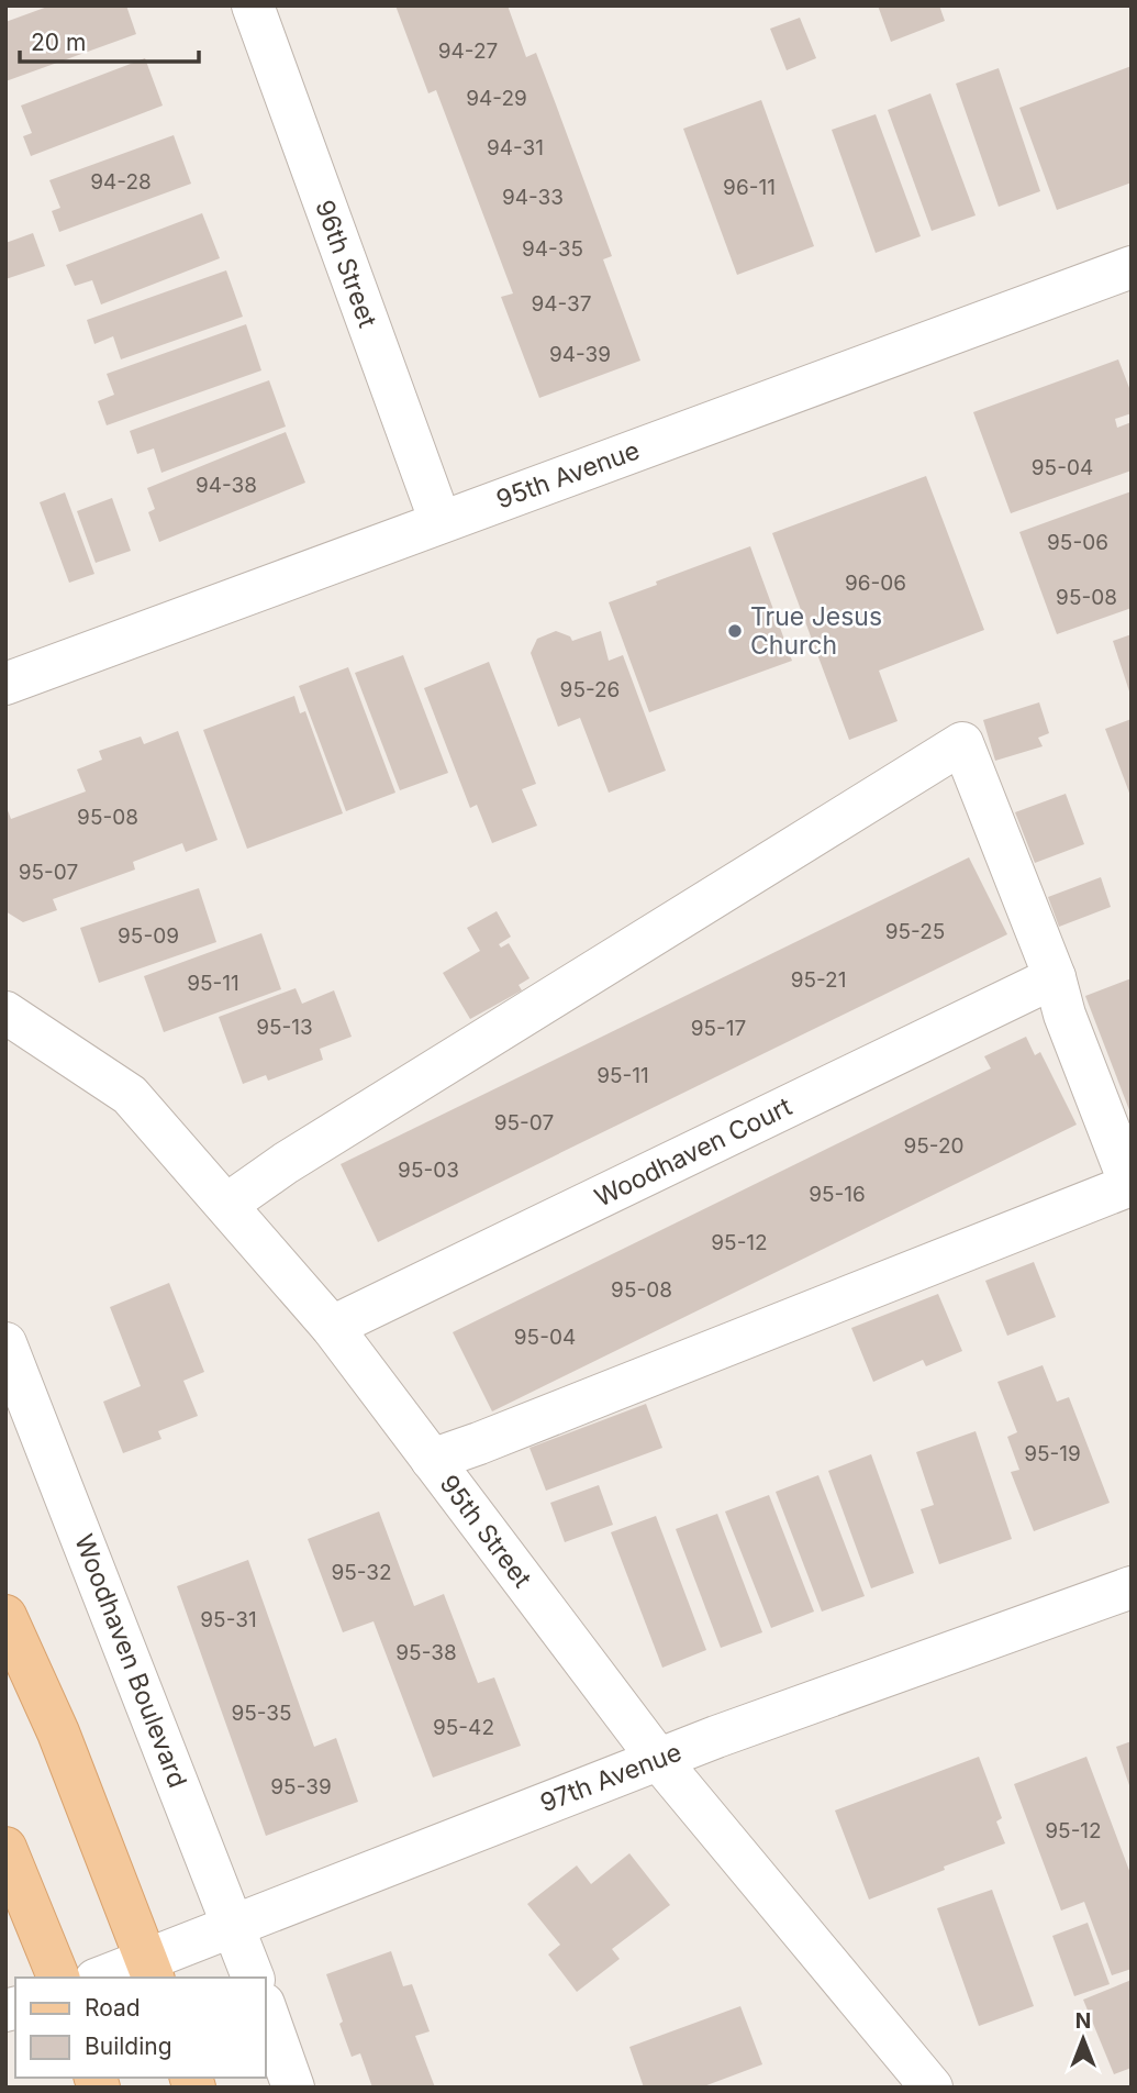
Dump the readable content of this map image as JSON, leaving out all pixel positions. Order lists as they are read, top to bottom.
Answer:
{
  "streets": {
    "street": [
      "96th Street",
      "95th Avenue",
      "Woodhaven Court",
      "95th Street",
      "Woodhaven Boulevard",
      "97th Avenue"
    ]
  },
  "crossings": [
    ["96th Street", "95th Avenue"],
    ["Woodhaven Court", "95th Street"],
    ["95th Street", "97th Avenue"],
    ["Woodhaven Boulevard", "97th Avenue"]
  ],
  "places": ["True Jesus Church"],
  "house_numbers": [
    "94-27",
    "94-29",
    "94-31",
    "94-28",
    "96-11",
    "94-33",
    "94-35",
    "94-37",
    "94-39",
    "95-04",
    "94-38",
    "95-06",
    "96-06",
    "95-08",
    "95-26",
    "95-08",
    "95-07",
    "95-25",
    "95-09",
    "95-21",
    "95-11",
    "95-13",
    "95-17",
    "95-11",
    "95-07",
    "95-20",
    "95-03",
    "95-16",
    "95-12",
    "95-08",
    "95-04",
    "95-19",
    "95-32",
    "95-31",
    "95-38",
    "95-35",
    "95-42",
    "95-39",
    "95-12"
  ],
  "legend": ["Road", "Building"],
  "scale_bar": "20 m",
  "north": "top"
}
